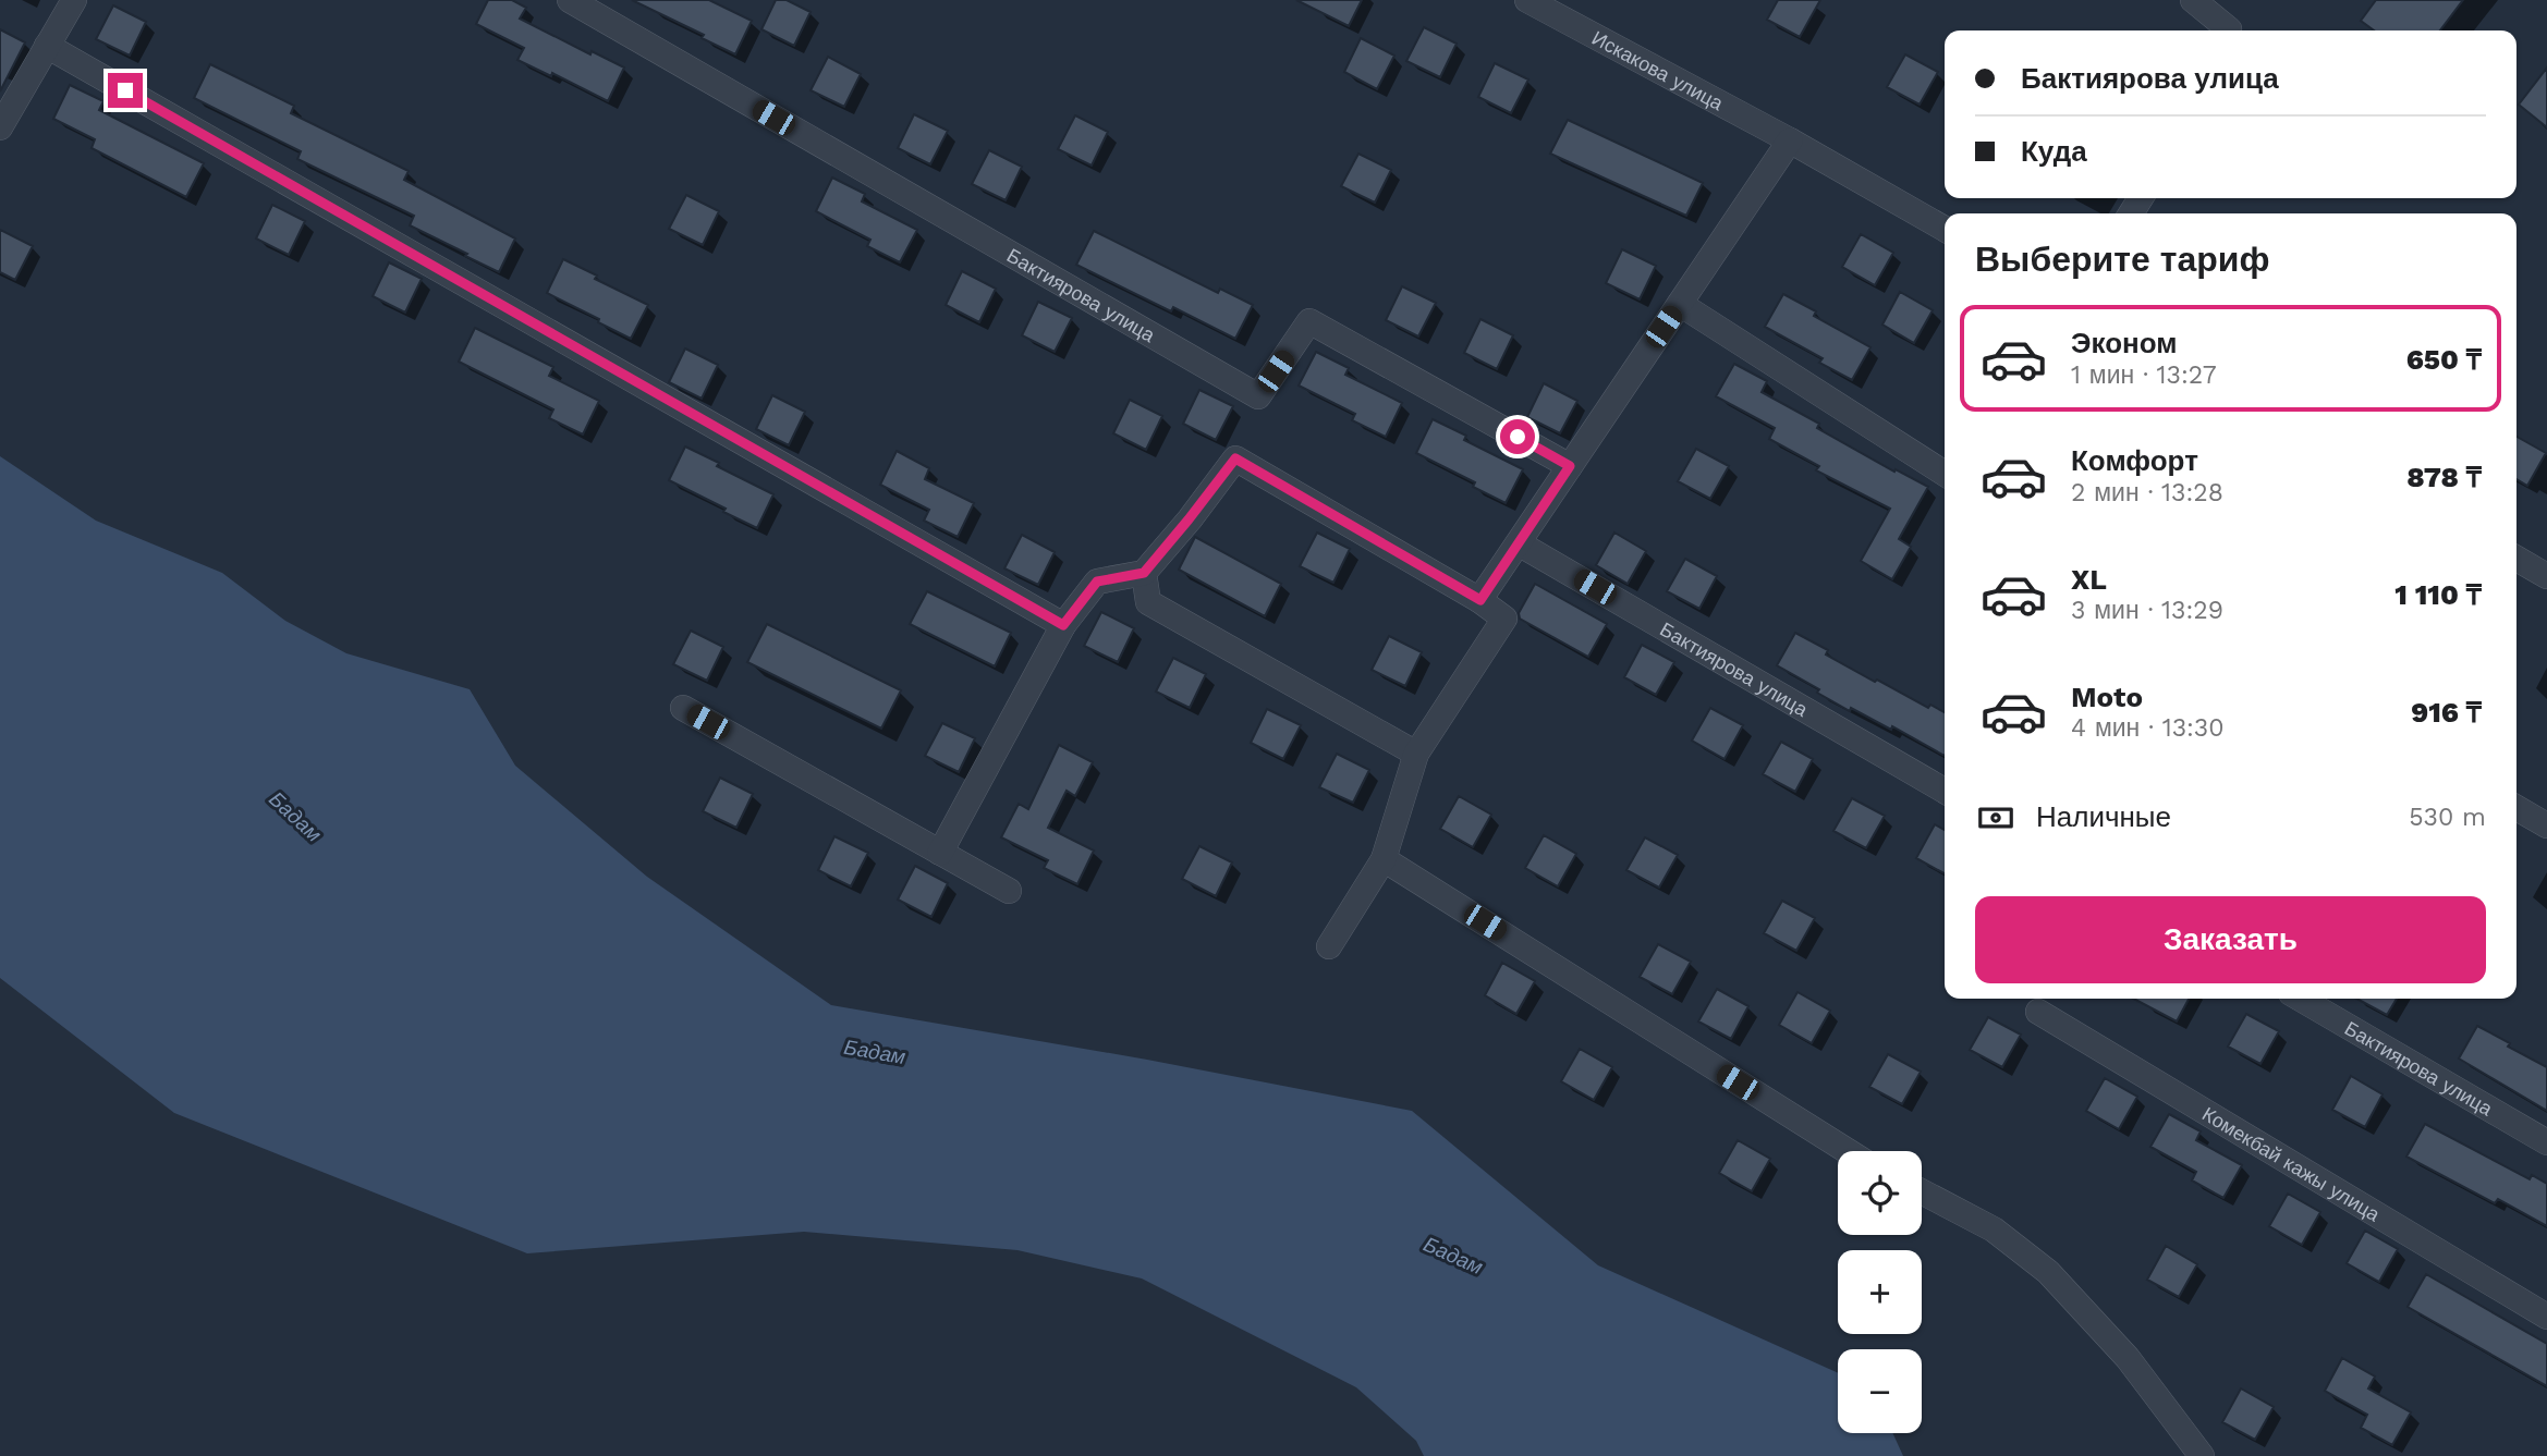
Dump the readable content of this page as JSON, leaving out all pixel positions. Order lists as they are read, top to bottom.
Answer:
{
  "streets": {
    "street": ["Искакова улица", "Бактиярова улица", "Комекбай кажы улица"]
  },
  "water": ["Бадам"],
  "page": {
    "banner": ["Бактиярова улица", "Куда"],
    "heading": "Выберите тариф",
    "list": [
      {
        "name": "Эконом",
        "note": "1 мин · 13:27",
        "value": "650 ₸"
      },
      {
        "name": "Комфорт",
        "note": "2 мин · 13:28",
        "value": "878 ₸"
      },
      {
        "name": "XL",
        "note": "3 мин · 13:29",
        "value": "1 110 ₸"
      },
      {
        "name": "Moto",
        "note": "4 мин · 13:30",
        "value": "916 ₸"
      }
    ],
    "pay": ["Наличные", "530 m"],
    "buttons": "Заказать",
    "map_buttons": ["+", "−"]
  }
}
